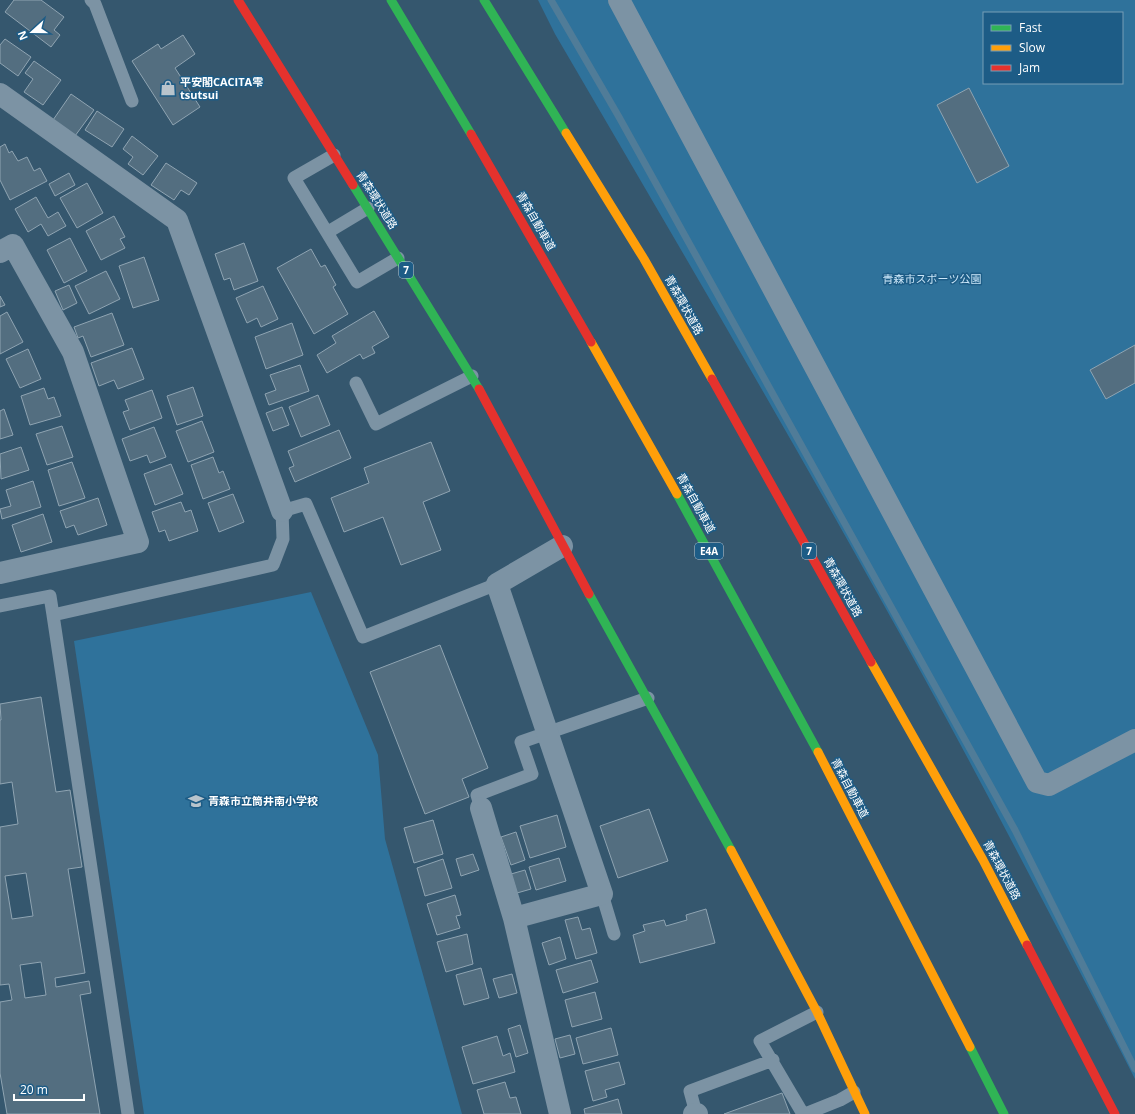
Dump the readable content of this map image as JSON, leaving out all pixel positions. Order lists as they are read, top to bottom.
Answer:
{
  "streets": {
    "highway": [
      "青森環状道路",
      "青森自動車道",
      "7",
      "E4A"
    ]
  },
  "parks": ["青森市スポーツ公園"],
  "places": {
    "shop": ["平安閣CACITA雫 tsutsui"],
    "school or university": ["青森市立筒井南小学校"]
  },
  "legend": ["Fast", "Slow", "Jam"],
  "scale_bar": "20 m",
  "north": "left"
}
